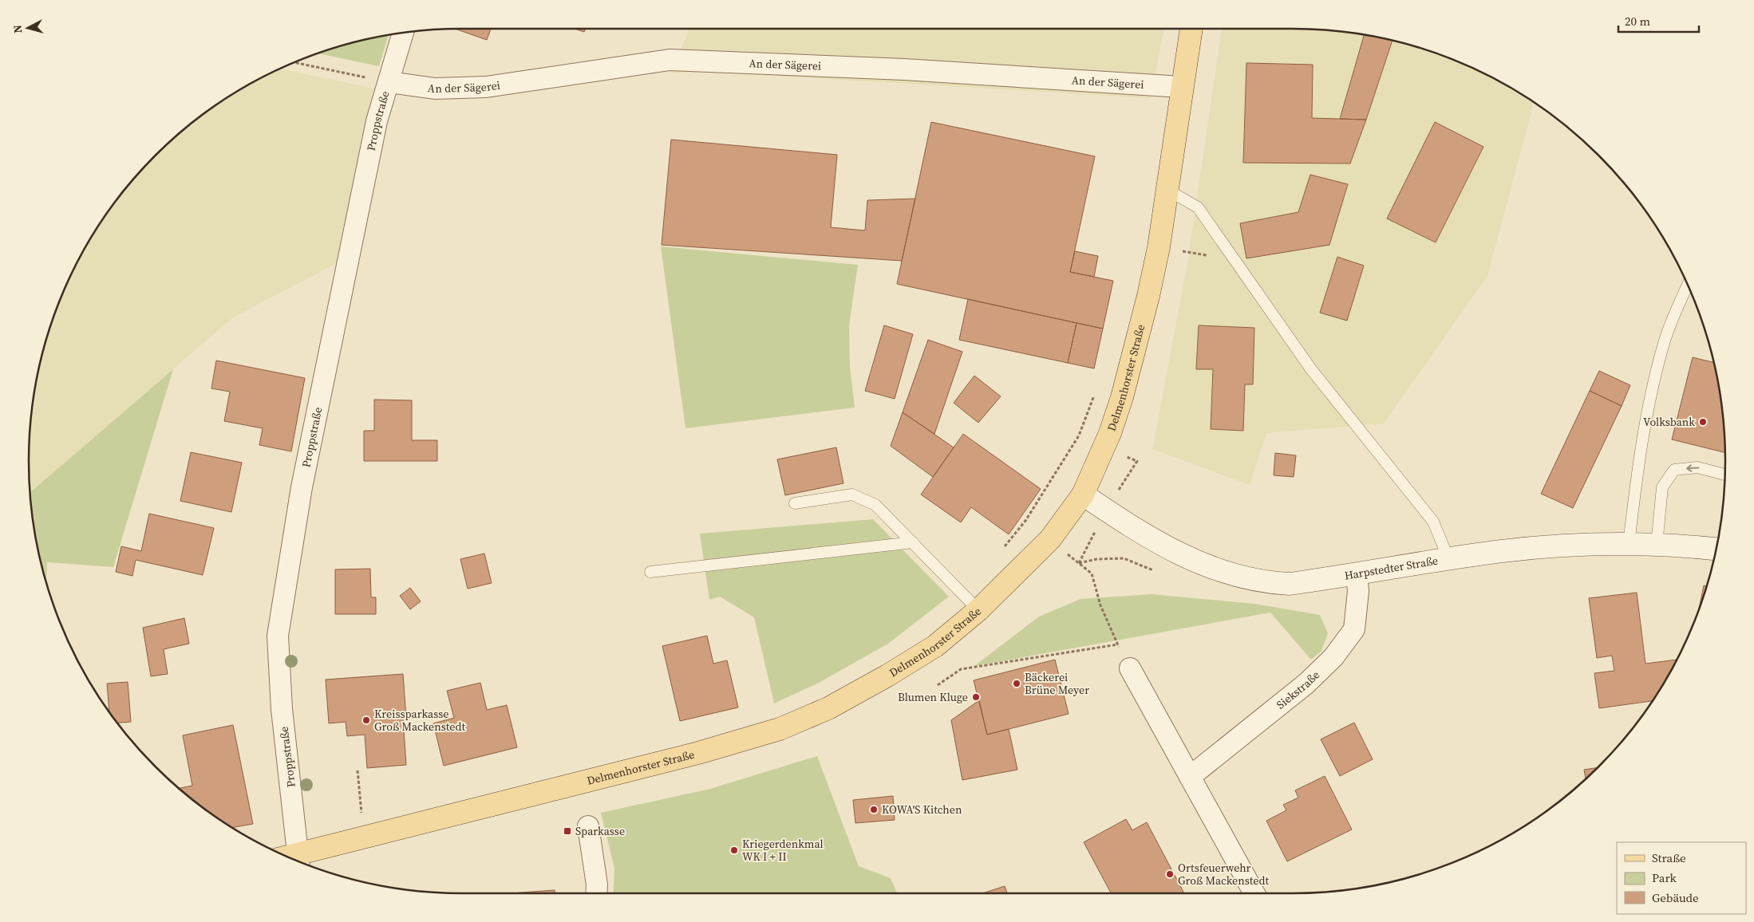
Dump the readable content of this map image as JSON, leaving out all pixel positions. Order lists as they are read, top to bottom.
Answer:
{
  "streets": {
    "main road": ["Delmenhorster Straße"],
    "street": [
      "An der Sägerei",
      "Proppstraße",
      "Harpstedter Straße",
      "Siekstraße"
    ]
  },
  "crossings": [
    ["An der Sägerei", "Proppstraße"],
    ["An der Sägerei", "Delmenhorster Straße"],
    ["Delmenhorster Straße", "Harpstedter Straße"],
    ["Harpstedter Straße", "Siekstraße"]
  ],
  "places": {
    "other": [
      "Volksbank",
      "Bäckerei Brüne Meyer",
      "Blumen Kluge",
      "Kreissparkasse Groß Mackenstedt",
      "KOWA'S Kitchen",
      "Kriegerdenkmal WK I + II",
      "Ortsfeuerwehr Groß Mackenstedt"
    ],
    "transit": ["Sparkasse"]
  },
  "legend": ["Straße", "Park", "Gebäude"],
  "scale_bar": "20 m",
  "north": "left"
}
